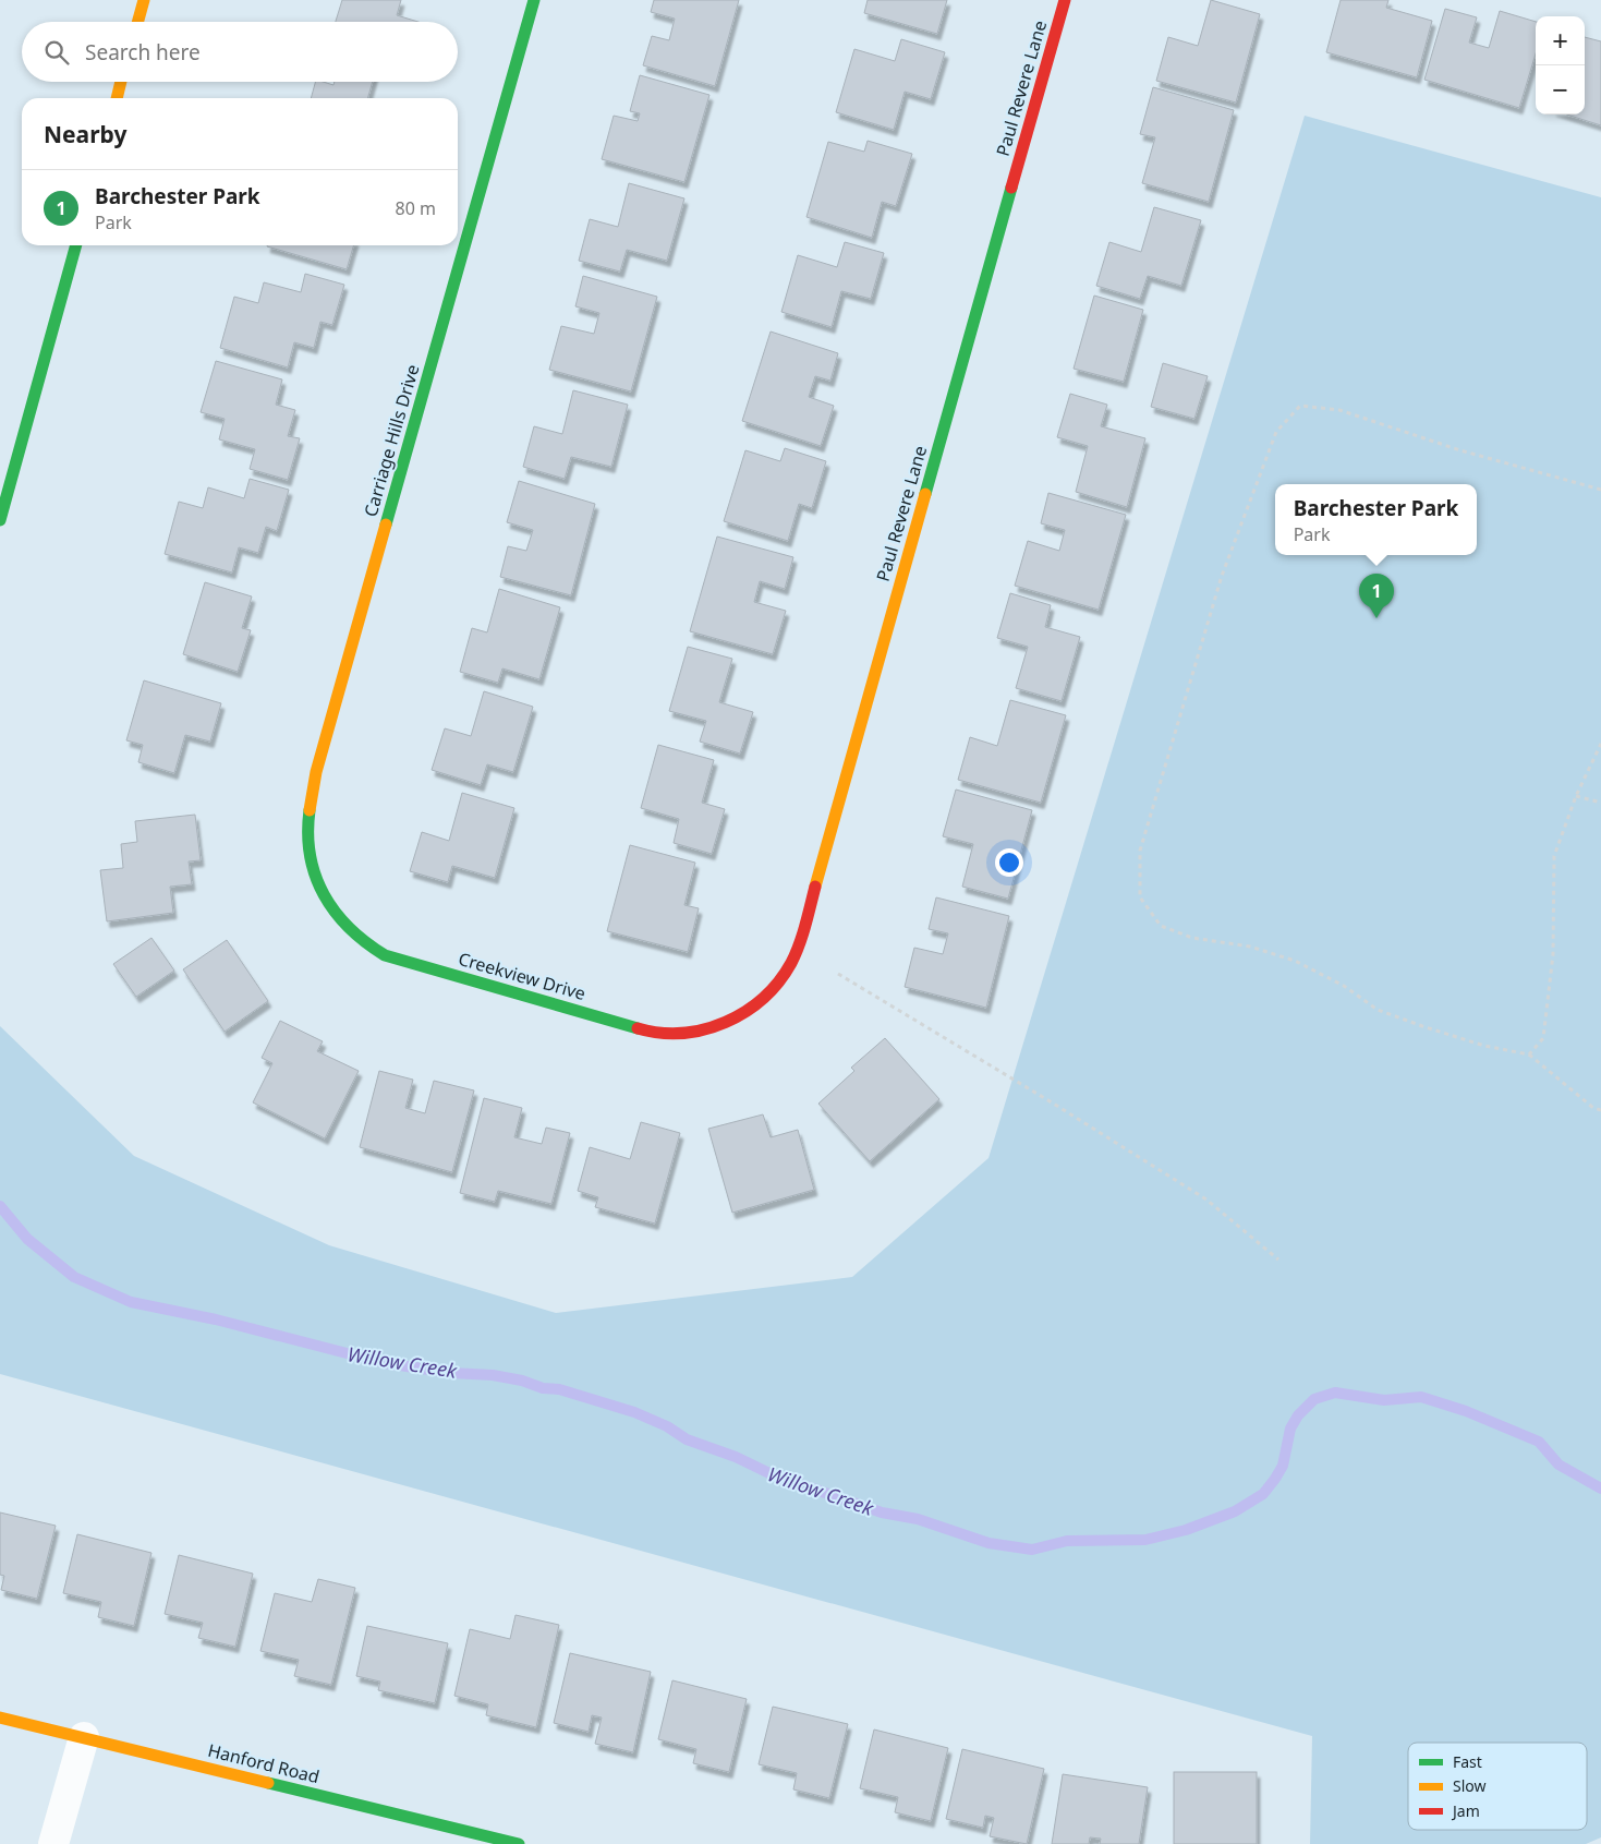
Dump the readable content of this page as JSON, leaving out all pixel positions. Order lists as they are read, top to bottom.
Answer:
{
  "streets": {
    "street": [
      "Paul Revere Lane",
      "Carriage Hills Drive",
      "Creekview Drive",
      "Hanford Road"
    ]
  },
  "crossings": [
    ["Paul Revere Lane", "Creekview Drive"],
    ["Carriage Hills Drive", "Creekview Drive"]
  ],
  "water": ["Willow Creek"],
  "legend": ["Fast", "Slow", "Jam"],
  "page": {
    "map_buttons": ["+", "−"],
    "search": "Search here",
    "heading": "Nearby",
    "list": [
      {
        "mark": "1",
        "name": "Barchester Park",
        "note": "Park",
        "value": "80 m"
      }
    ],
    "popup": ["Barchester Park", "Park"],
    "pins": "1"
  }
}
